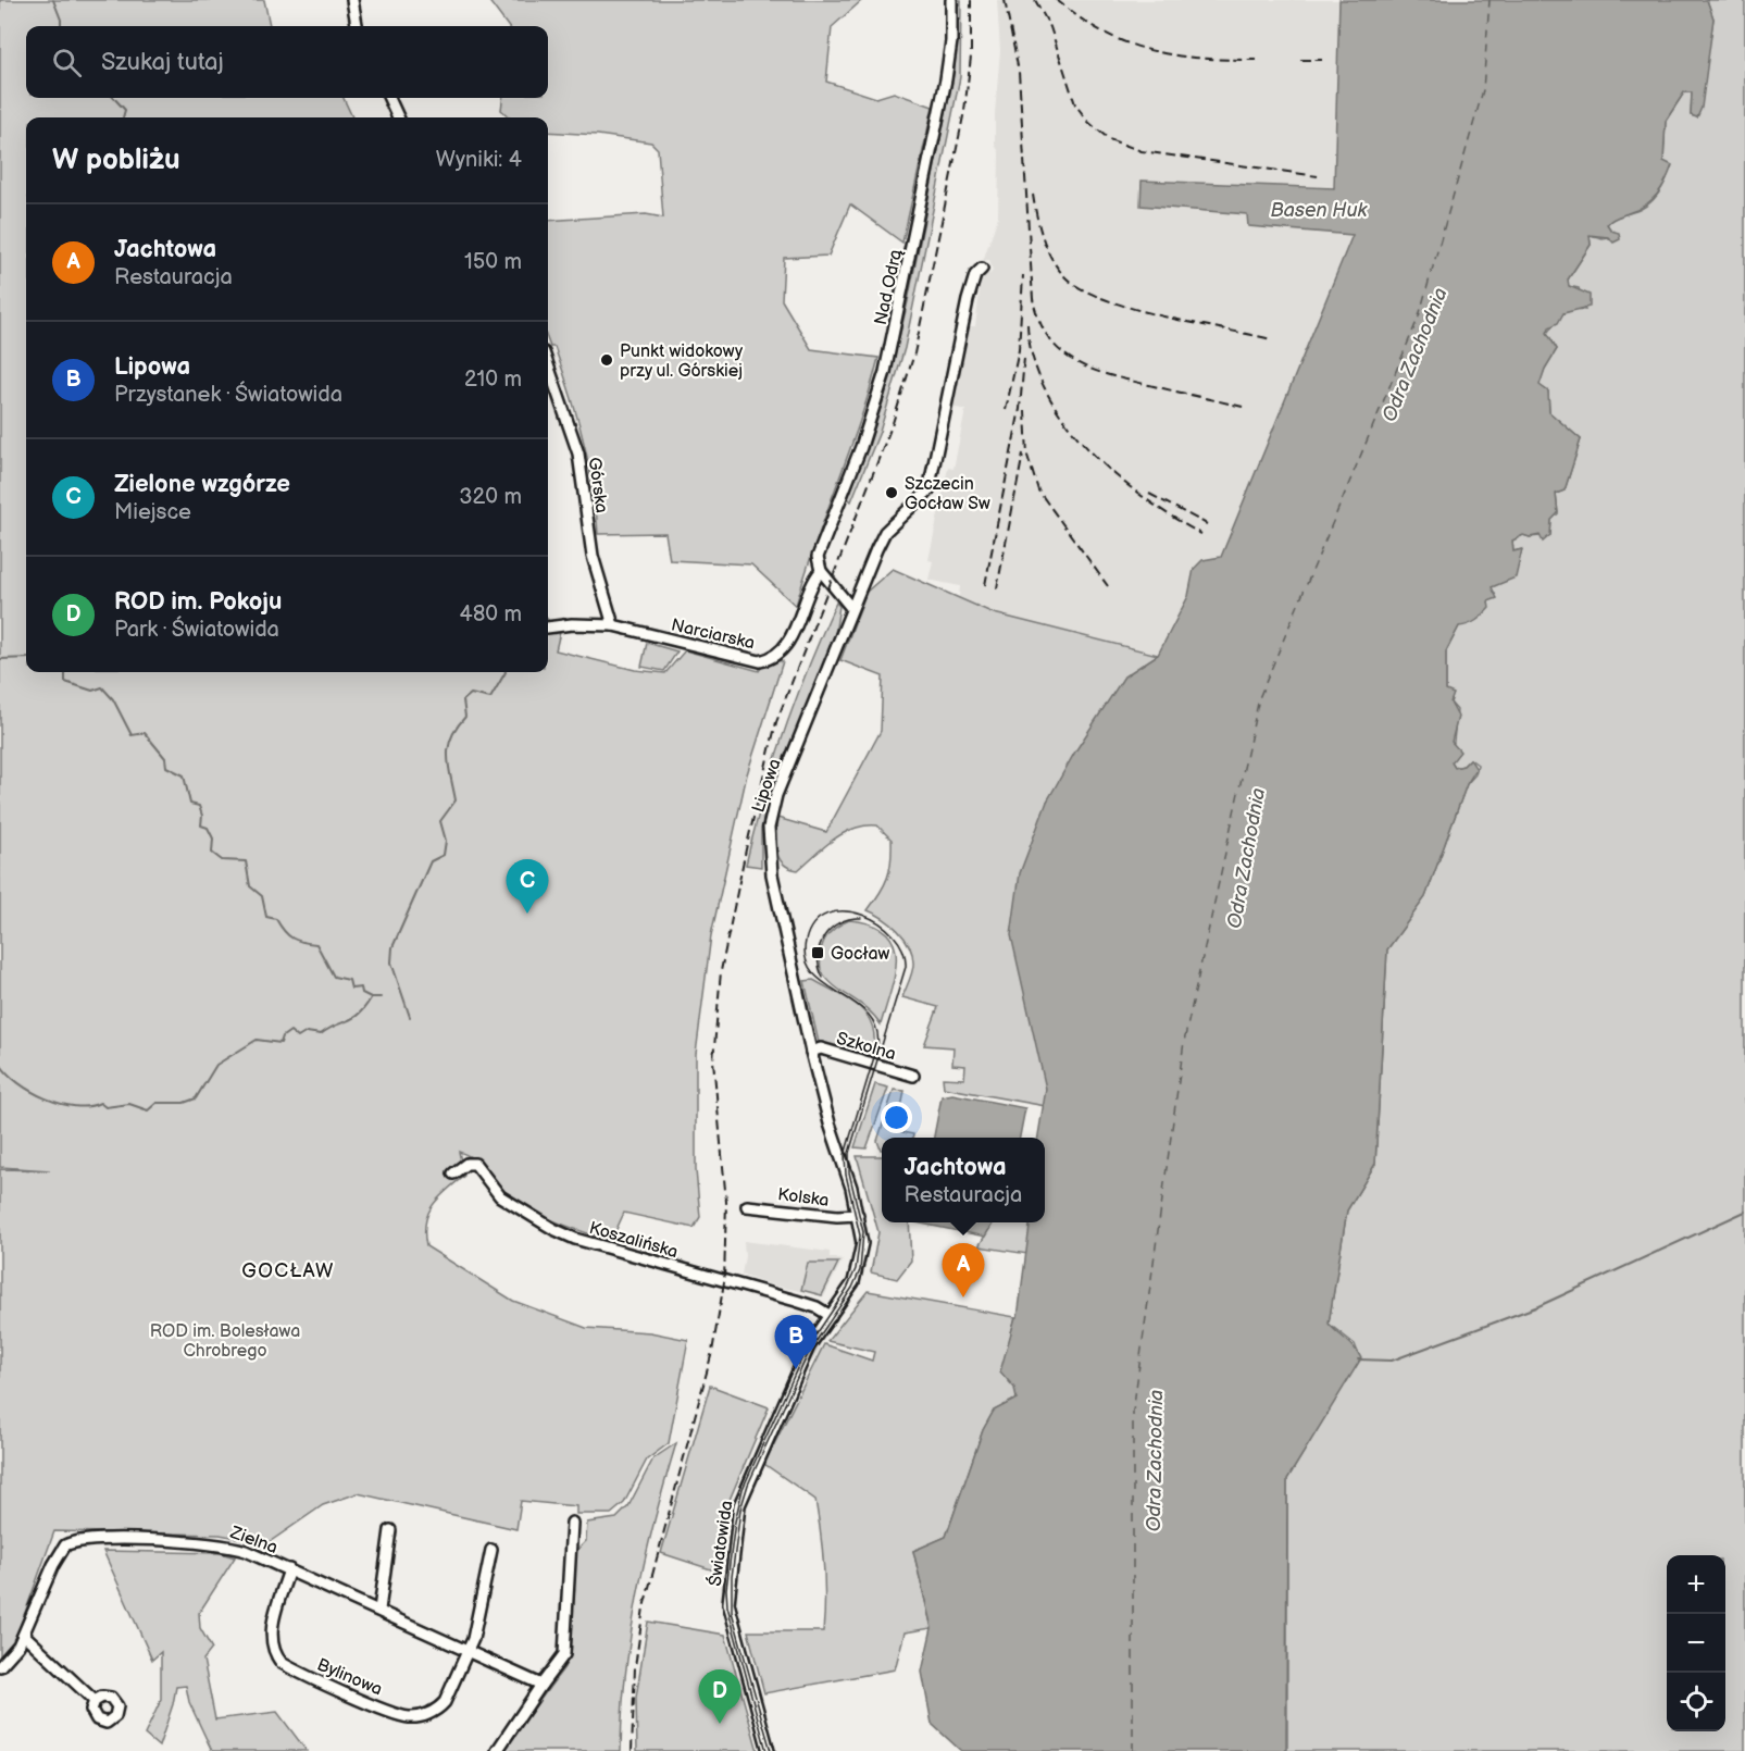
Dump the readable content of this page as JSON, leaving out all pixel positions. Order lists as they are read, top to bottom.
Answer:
{
  "streets": {
    "street": [
      "Nad Odrą",
      "Górska",
      "Narciarska",
      "Lipowa",
      "Szkolna",
      "Kolska",
      "Koszalińska",
      "Zielna",
      "Światowida",
      "Bylinowa"
    ]
  },
  "crossings": [
    ["Nad Odrą", "Narciarska"],
    ["Górska", "Narciarska"],
    ["Lipowa", "Szkolna"],
    ["Lipowa", "Kolska"],
    ["Lipowa", "Koszalińska"],
    ["Lipowa", "Światowida"],
    ["Koszalińska", "Światowida"],
    ["Zielna", "Bylinowa"]
  ],
  "districts": ["GOCŁAW"],
  "water": ["Basen Huk", "Odra Zachodnia"],
  "parks": ["ROD im. Bolesława Chrobrego"],
  "places": {
    "other": ["Punkt widokowy przy ul. Górskiej", "Szczecin Gocław Sw"],
    "transit": ["Gocław"]
  },
  "page": {
    "search": "Szukaj tutaj",
    "heading": ["W pobliżu", "Wyniki: 4"],
    "list": [
      {
        "mark": "A",
        "name": "Jachtowa",
        "note": "Restauracja",
        "value": "150 m"
      },
      {
        "mark": "B",
        "name": "Lipowa",
        "note": "Przystanek · Światowida",
        "value": "210 m"
      },
      {
        "mark": "C",
        "name": "Zielone wzgórze",
        "note": "Miejsce",
        "value": "320 m"
      },
      {
        "mark": "D",
        "name": "ROD im. Pokoju",
        "note": "Park · Światowida",
        "value": "480 m"
      }
    ],
    "pins": [
      "C",
      "A",
      "B",
      "D"
    ],
    "popup": ["Jachtowa", "Restauracja"],
    "map_buttons": ["+", "−"]
  }
}
